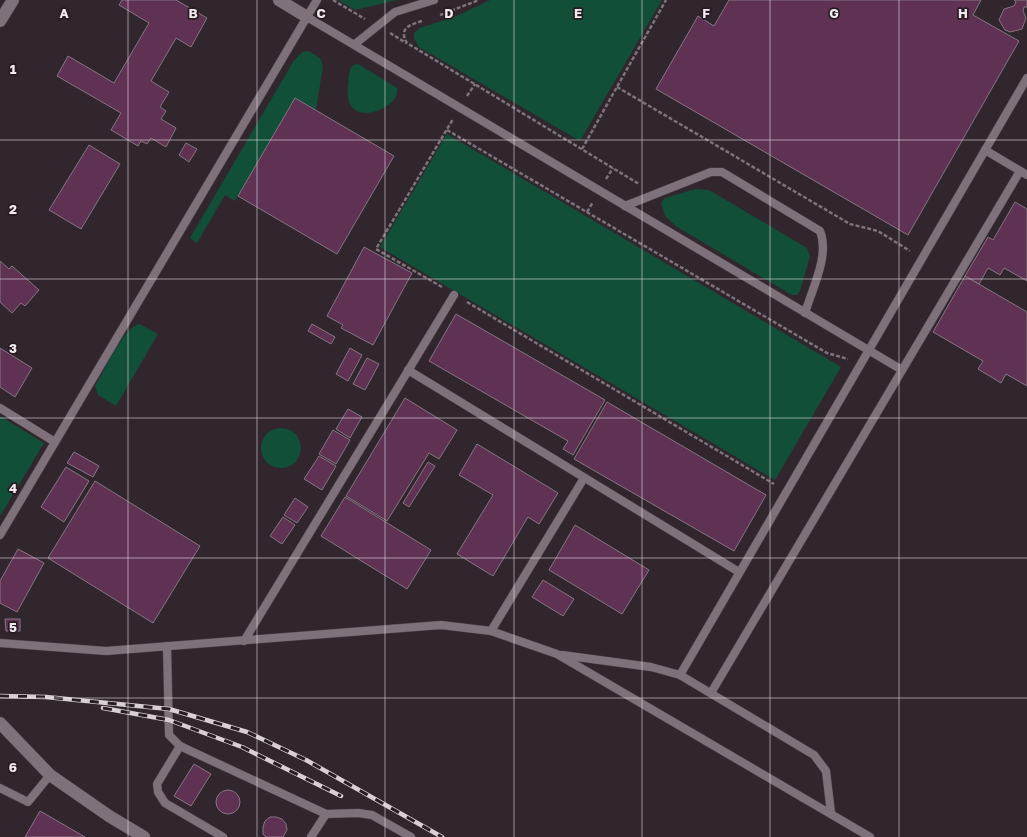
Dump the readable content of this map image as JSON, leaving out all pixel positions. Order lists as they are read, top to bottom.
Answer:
{
  "grid": {
    "columns": [
      "A",
      "B",
      "C",
      "D",
      "E",
      "F",
      "G",
      "H"
    ],
    "rows": [
      "1",
      "2",
      "3",
      "4",
      "5",
      "6"
    ]
  }
}
